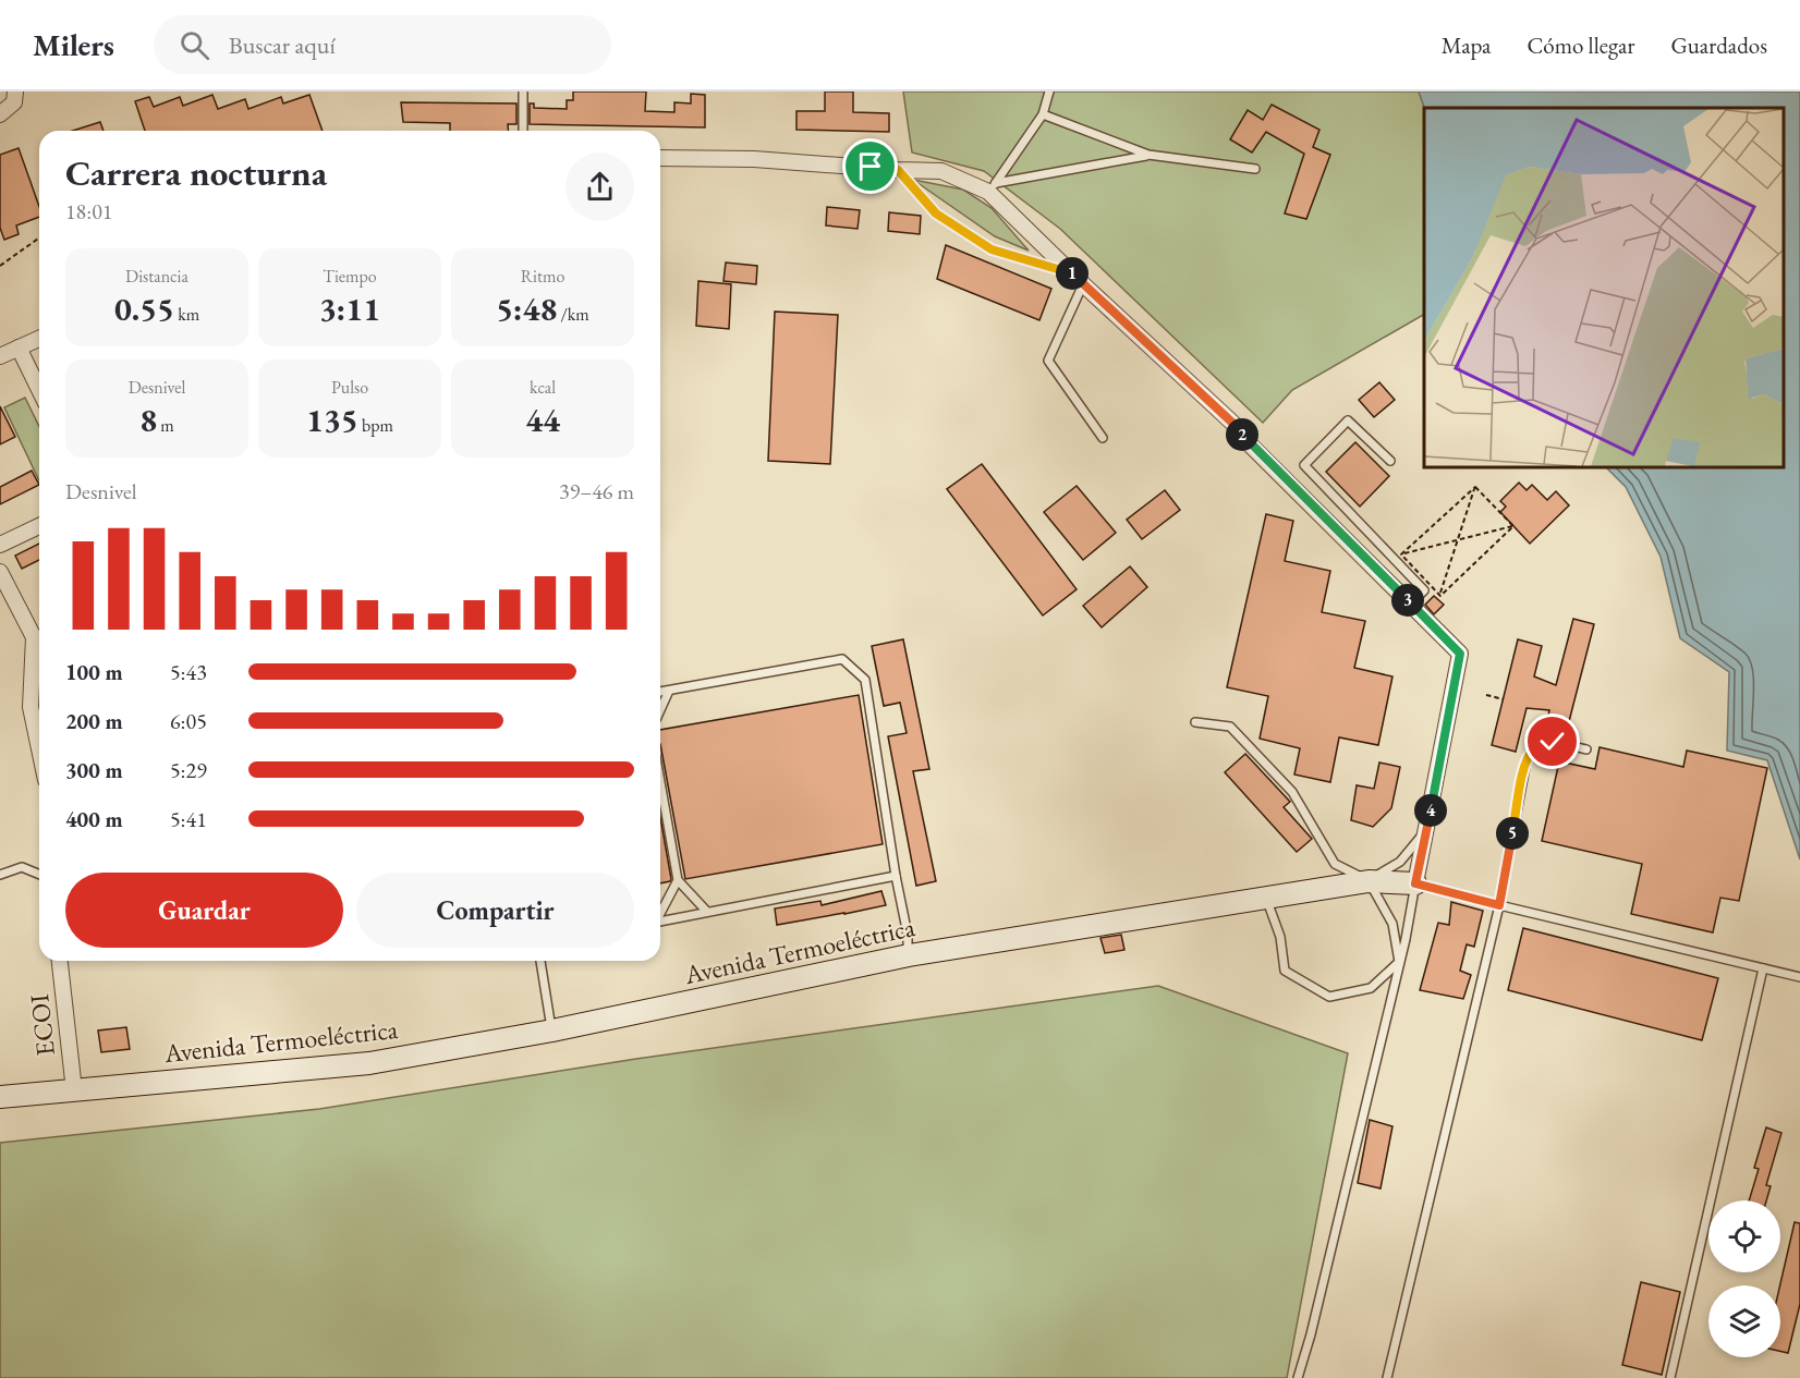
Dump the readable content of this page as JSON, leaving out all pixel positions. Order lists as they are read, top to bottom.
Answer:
{
  "streets": {
    "main road": ["Avenida Termoeléctrica"],
    "street": ["ECOI"]
  },
  "crossings": [
    ["Avenida Termoeléctrica", "ECOI"]
  ],
  "page": {
    "header": "Milers",
    "search": "Buscar aquí",
    "nav": ["Mapa", "Cómo llegar", "Guardados"],
    "heading": ["Carrera nocturna", "18:01"],
    "stats": [
      ["Distancia", "0.55 km"],
      ["Tiempo", "3:11"],
      ["Ritmo", "5:48 /km"],
      ["Desnivel", "8 m"],
      ["Pulso", "135 bpm"],
      ["kcal", "44"]
    ],
    "pins": [
      "1",
      "2",
      "3",
      "4",
      "5"
    ],
    "chart": ["Desnivel", "39–46 m"],
    "list": [
      {
        "name": "100 m",
        "note": "5:43"
      },
      {
        "name": "200 m",
        "note": "6:05"
      },
      {
        "name": "300 m",
        "note": "5:29"
      },
      {
        "name": "400 m",
        "note": "5:41"
      }
    ],
    "buttons": ["Guardar", "Compartir"]
  }
}
